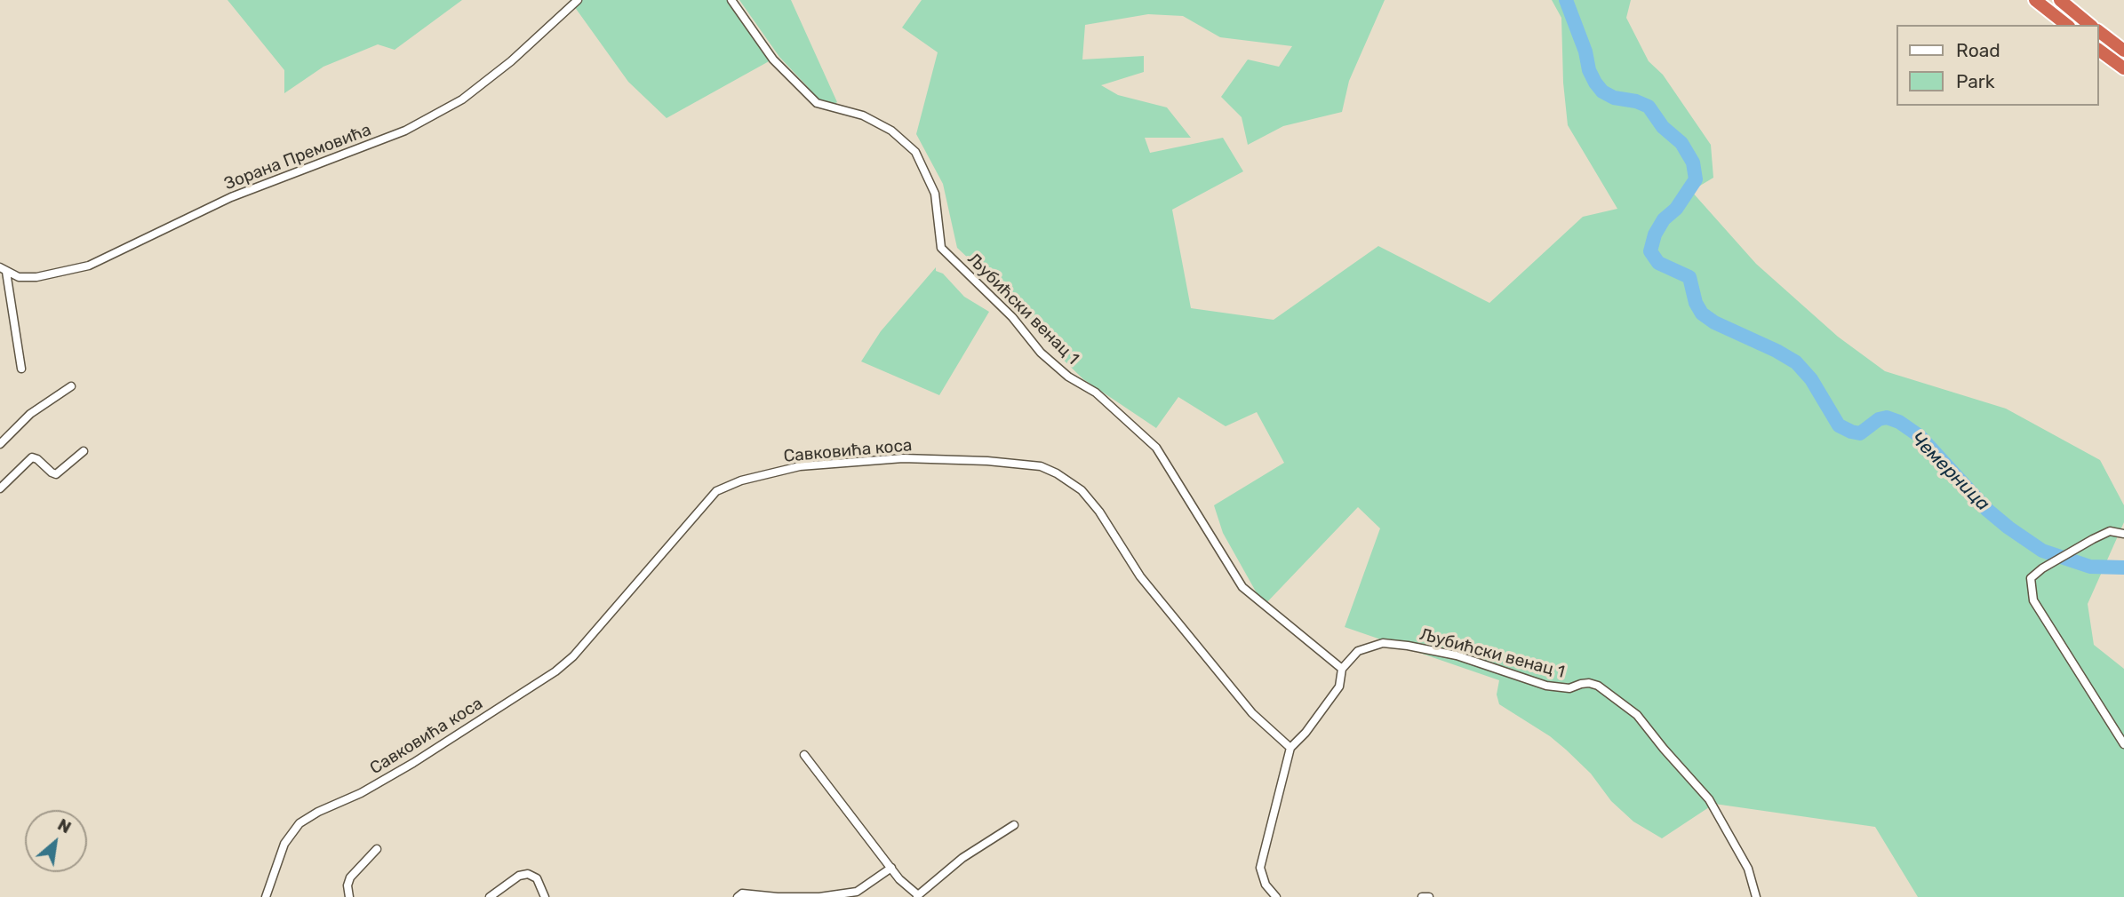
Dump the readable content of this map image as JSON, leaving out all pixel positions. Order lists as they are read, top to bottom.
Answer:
{
  "streets": {
    "street": ["Зорана Премовића", "Љубићски венац 1", "Савковића коса"]
  },
  "crossings": [
    ["Љубићски венац 1", "Савковића коса"]
  ],
  "water": ["Чемерница"],
  "legend": ["Road", "Park"],
  "north": "top right"
}
